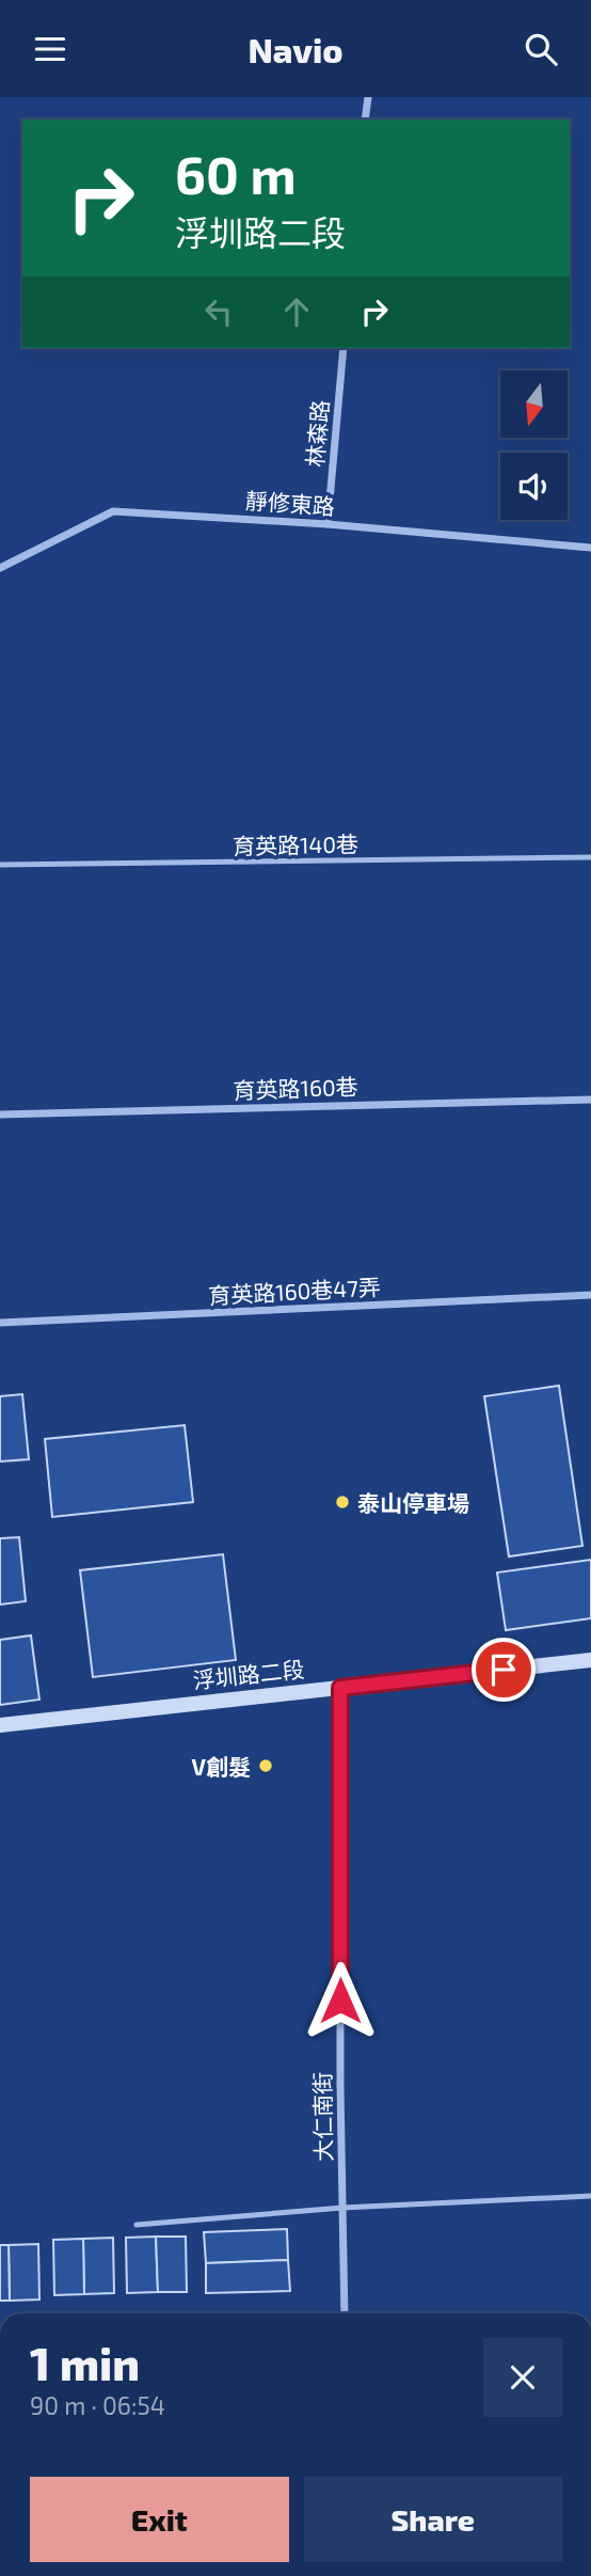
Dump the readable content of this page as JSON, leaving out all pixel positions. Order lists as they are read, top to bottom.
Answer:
{
  "streets": {
    "street": [
      "林森路",
      "靜修東路",
      "育英路160巷",
      "育英路160巷47弄",
      "浮圳路二段",
      "大仁南街"
    ],
    "lane": ["育英路140巷"]
  },
  "crossings": [
    ["林森路", "靜修東路"],
    ["浮圳路二段", "大仁南街"]
  ],
  "places": ["泰山停車場", "V創髮"],
  "north": "bottom",
  "page": {
    "header": "Navio",
    "turn": ["60 m", "浮圳路二段"],
    "heading": ["1 min", "90 m · 06:54"],
    "buttons": ["Exit", "Share"]
  }
}
